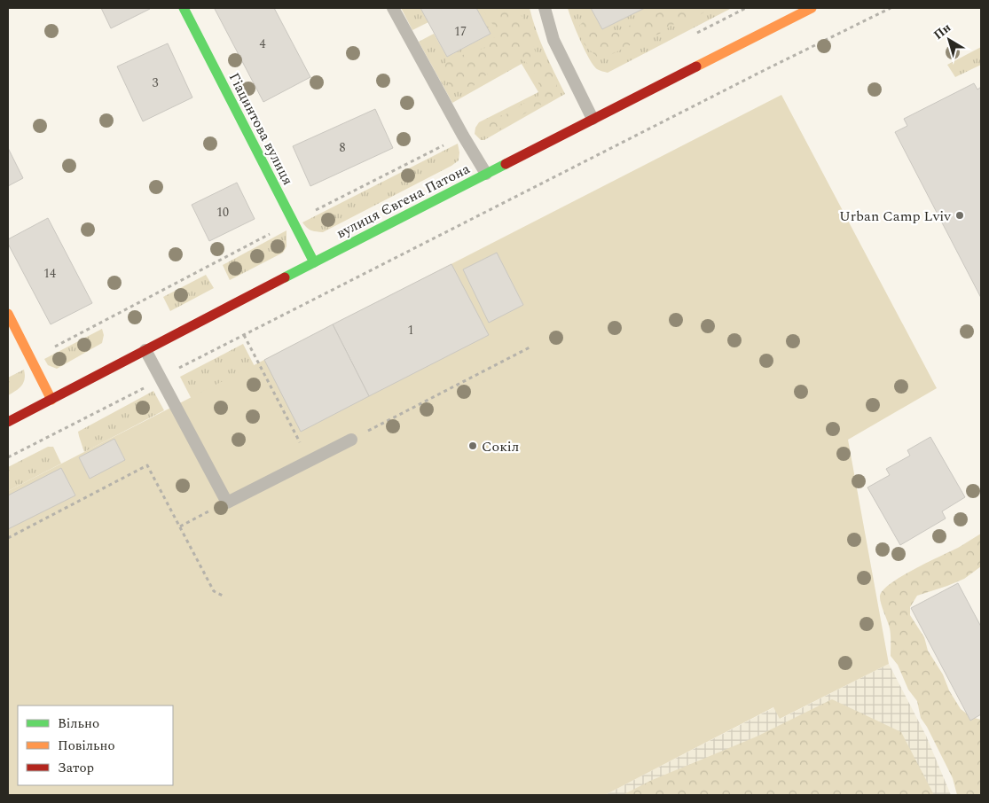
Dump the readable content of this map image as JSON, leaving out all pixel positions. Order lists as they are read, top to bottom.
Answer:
{
  "streets": {
    "street": ["Гіацинтова вулиця", "вулиця Євгена Патона"]
  },
  "crossings": [
    ["Гіацинтова вулиця", "вулиця Євгена Патона"]
  ],
  "places": ["Urban Camp Lviv", "Сокіл"],
  "house_numbers": [
    "17",
    "4",
    "3",
    "8",
    "10",
    "14",
    "1"
  ],
  "legend": ["Вільно", "Повільно", "Затор"],
  "north": "top left"
}
